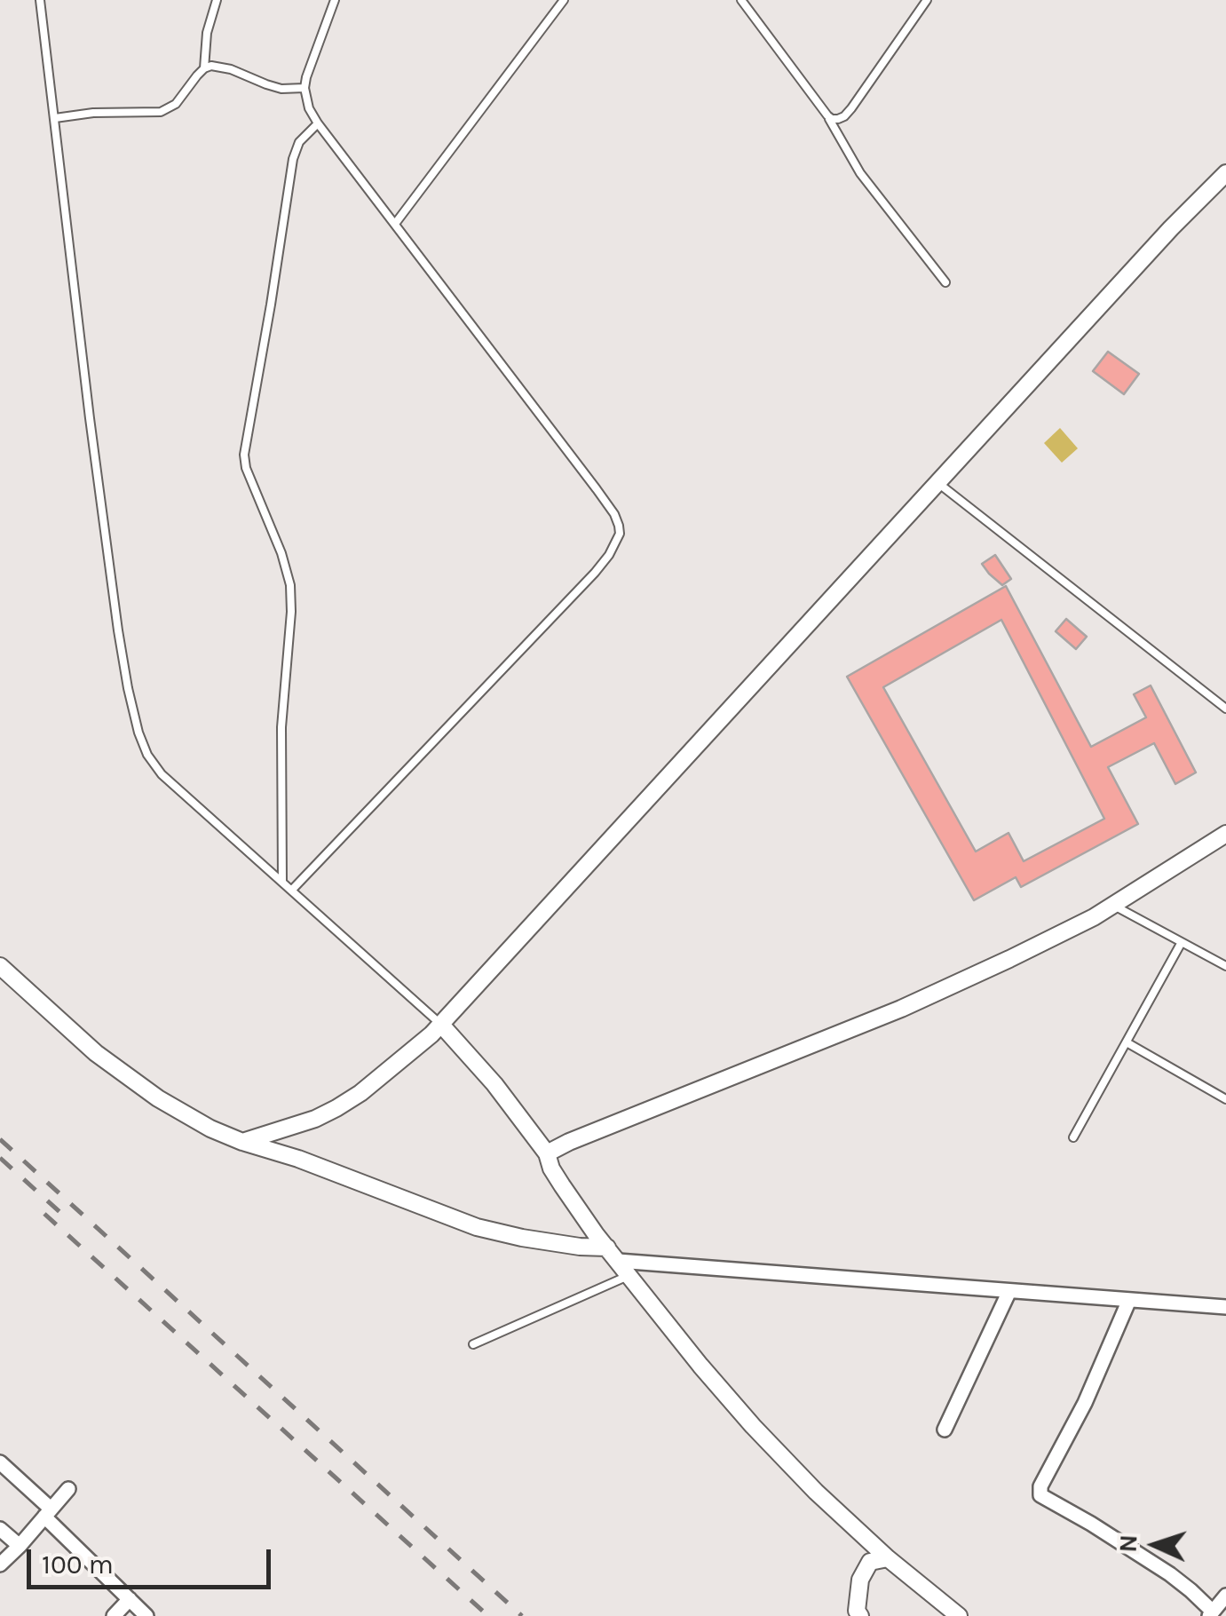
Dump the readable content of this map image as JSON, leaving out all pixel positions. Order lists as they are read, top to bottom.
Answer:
{
  "scale_bar": "100 m",
  "north": "left"
}
